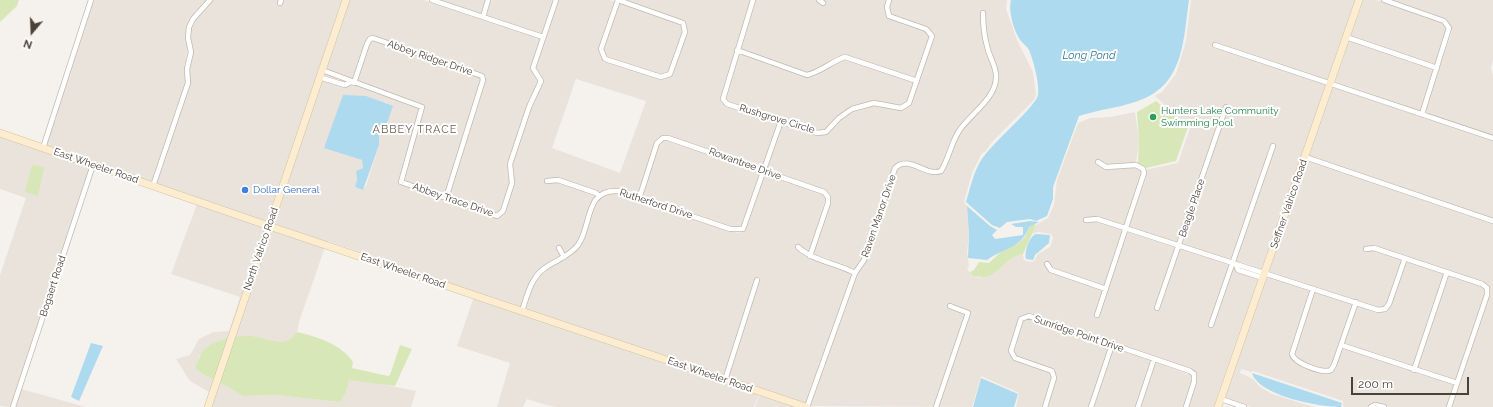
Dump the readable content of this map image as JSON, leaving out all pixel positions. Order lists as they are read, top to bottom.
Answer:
{
  "streets": {
    "street": [
      "Abbey Ridger Drive",
      "Rushgrove Circle",
      "Rowantree Drive",
      "East Wheeler Road",
      "Abbey Trace Drive",
      "Rutherford Drive",
      "Seffner Valrico Road",
      "Beagle Place",
      "Raven Manor Drive",
      "North Valrico Road",
      "Bogaert Road",
      "Sunridge Point Drive"
    ]
  },
  "crossings": [
    ["Abbey Ridger Drive", "Abbey Trace Drive"],
    ["Rushgrove Circle", "Rutherford Drive"],
    ["Rowantree Drive", "Rutherford Drive"],
    ["East Wheeler Road", "Raven Manor Drive"],
    ["East Wheeler Road", "North Valrico Road"],
    ["East Wheeler Road", "Bogaert Road"],
    ["Abbey Trace Drive", "North Valrico Road"]
  ],
  "districts": ["ABBEY TRACE"],
  "water": ["Long Pond"],
  "places": ["Hunters Lake Community Swimming Pool", "Dollar General"],
  "scale_bar": "200 m",
  "north": "bottom"
}
